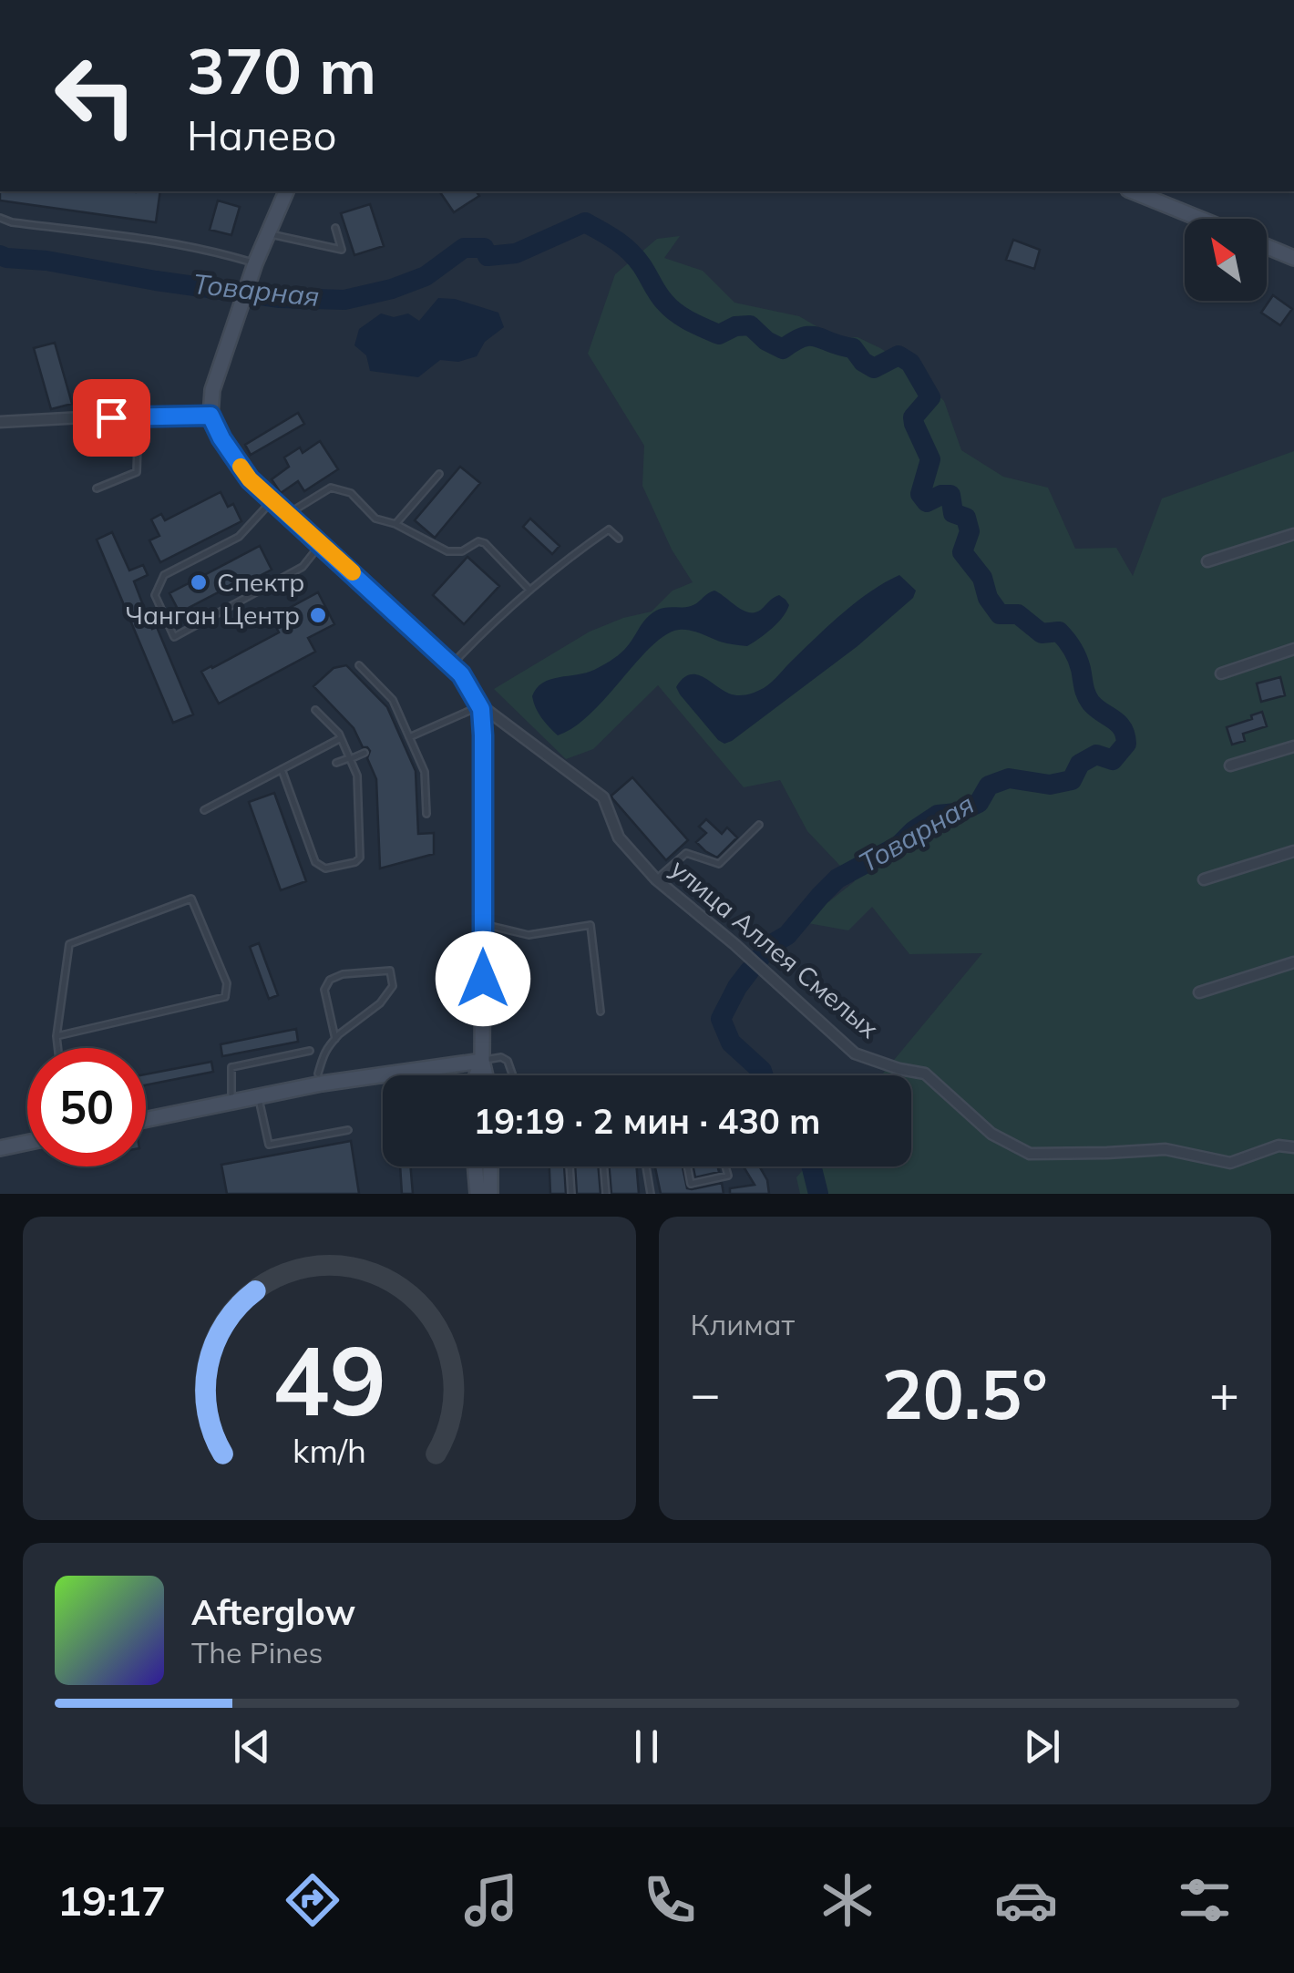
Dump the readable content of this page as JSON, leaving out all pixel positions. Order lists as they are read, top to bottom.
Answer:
{
  "streets": {
    "main road": ["улица Аллея Смелых"]
  },
  "water": ["Товарная"],
  "places": ["Спектр", "Чанган Центр"],
  "north": "top left",
  "page": {
    "turn": ["370 m", "Налево"],
    "limit": "50",
    "trip": "19:19 · 2 мин · 430 m",
    "tile": "Климат",
    "heat": ["−", "20.5°", "+"],
    "song": ["Afterglow", "The Pines"],
    "tabs": "19:17",
    "gauge": ["49", "km/h"]
  }
}
